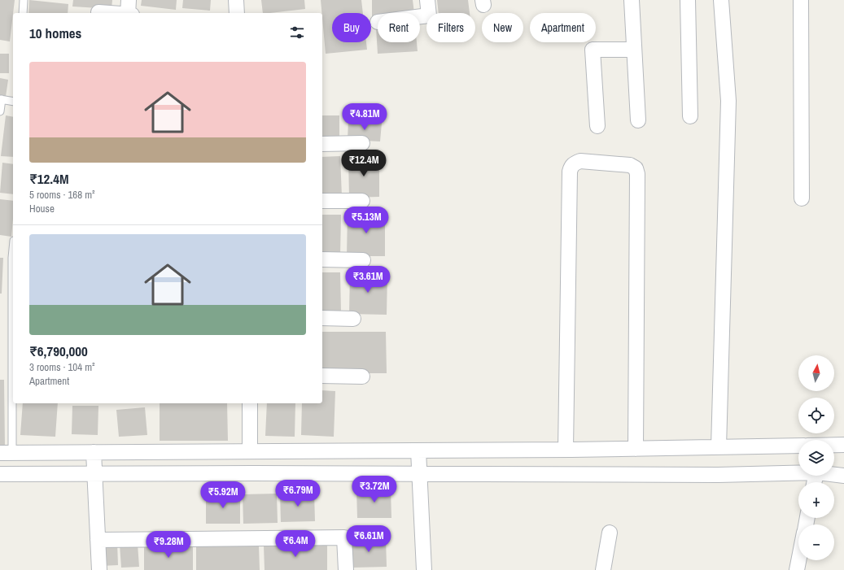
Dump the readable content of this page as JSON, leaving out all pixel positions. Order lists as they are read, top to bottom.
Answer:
{
  "north": "top",
  "page": {
    "chip": [
      "Buy",
      "Rent",
      "Filters",
      "New",
      "Apartment"
    ],
    "heading": "10 homes",
    "list": [
      {
        "name": "₹12.4M",
        "note": "5 rooms · 168 m² · House"
      },
      {
        "name": "₹6,790,000",
        "note": "3 rooms · 104 m² · Apartment"
      }
    ],
    "price": [
      "₹4.81M",
      "₹12.4M",
      "₹5.13M",
      "₹3.61M",
      "₹3.72M",
      "₹6.79M",
      "₹5.92M",
      "₹6.61M",
      "₹6.4M",
      "₹9.28M"
    ],
    "map_buttons": ["+", "−"]
  }
}
